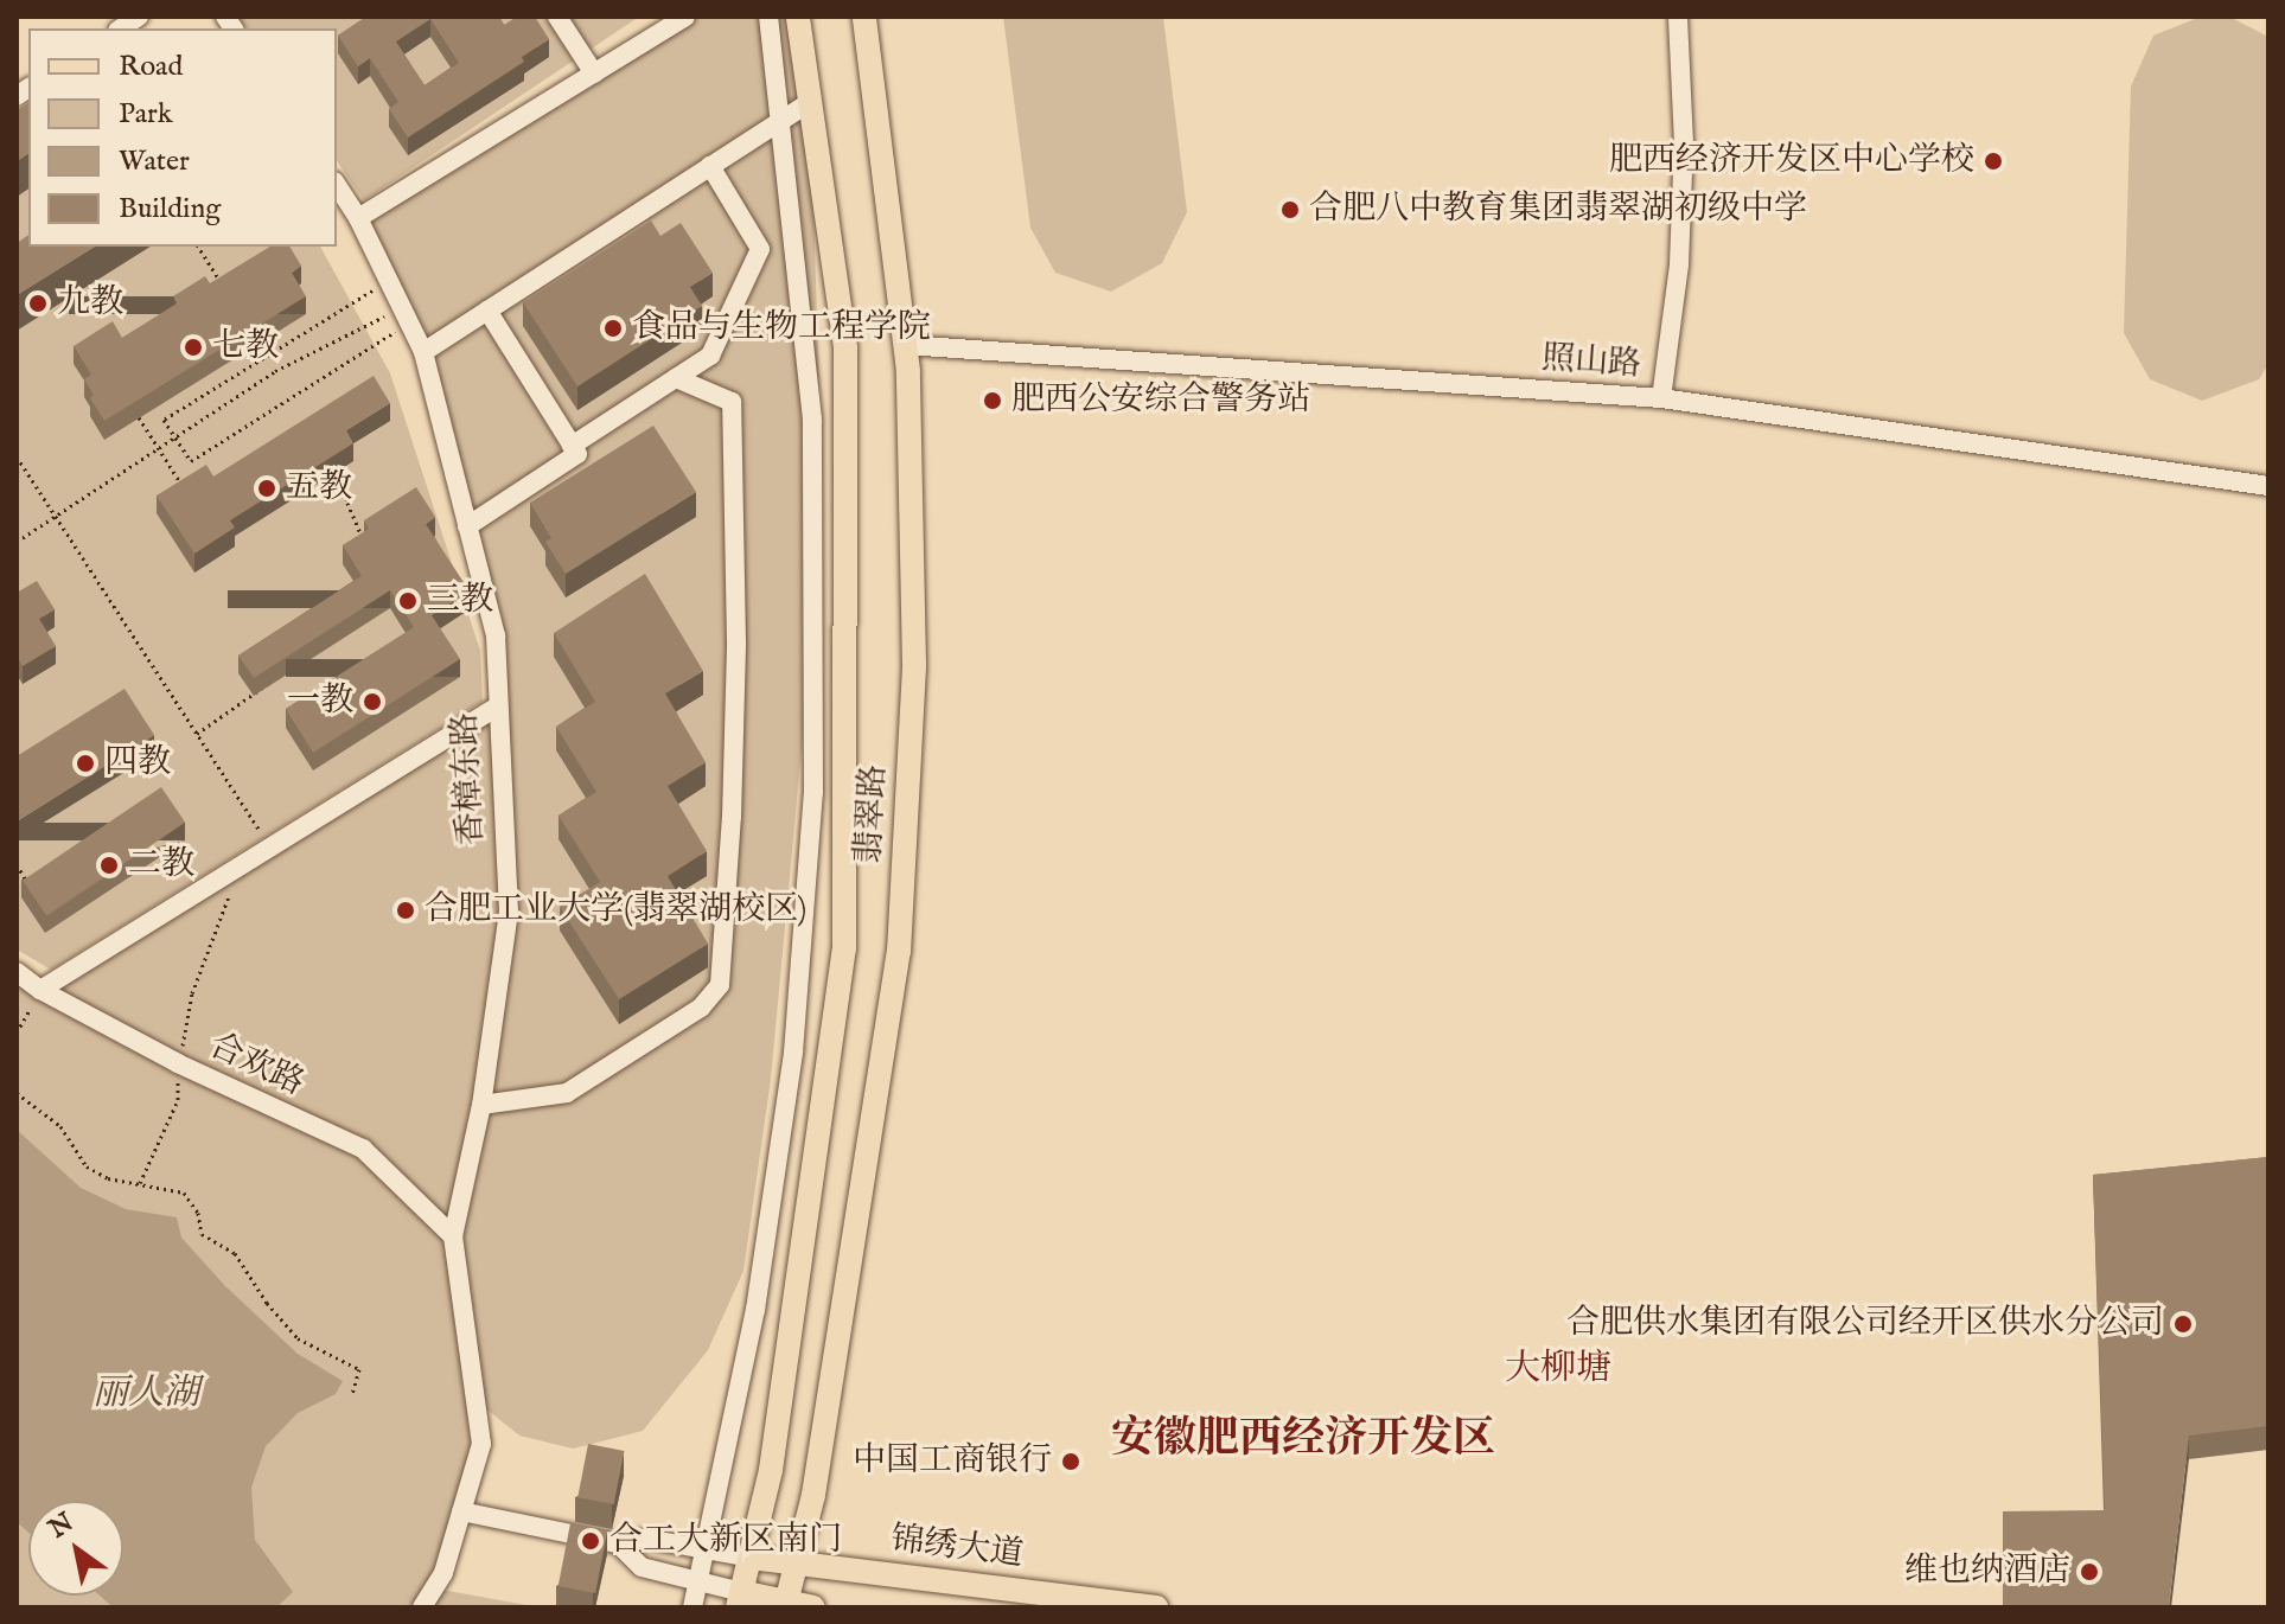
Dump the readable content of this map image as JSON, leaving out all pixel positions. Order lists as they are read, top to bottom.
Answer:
{
  "streets": {
    "main road": ["翡翠路", "锦绣大道"],
    "street": ["照山路", "香樟东路", "合欢路"]
  },
  "crossings": [
    ["照山路", "翡翠路"],
    ["香樟东路", "合欢路"],
    ["翡翠路", "锦绣大道"]
  ],
  "districts": ["大柳塘", "安徽肥西经济开发区"],
  "water": ["丽人湖"],
  "places": [
    "肥西经济开发区中心学校",
    "合肥八中教育集团翡翠湖初级中学",
    "九教",
    "食品与生物工程学院",
    "七教",
    "肥西公安综合警务站",
    "五教",
    "三教",
    "一教",
    "四教",
    "二教",
    "合肥工业大学(翡翠湖校区)",
    "合肥供水集团有限公司经开区供水分公司",
    "中国工商银行",
    "合工大新区南门",
    "维也纳酒店"
  ],
  "legend": [
    "Road",
    "Park",
    "Water",
    "Building"
  ],
  "north": "top left"
}
